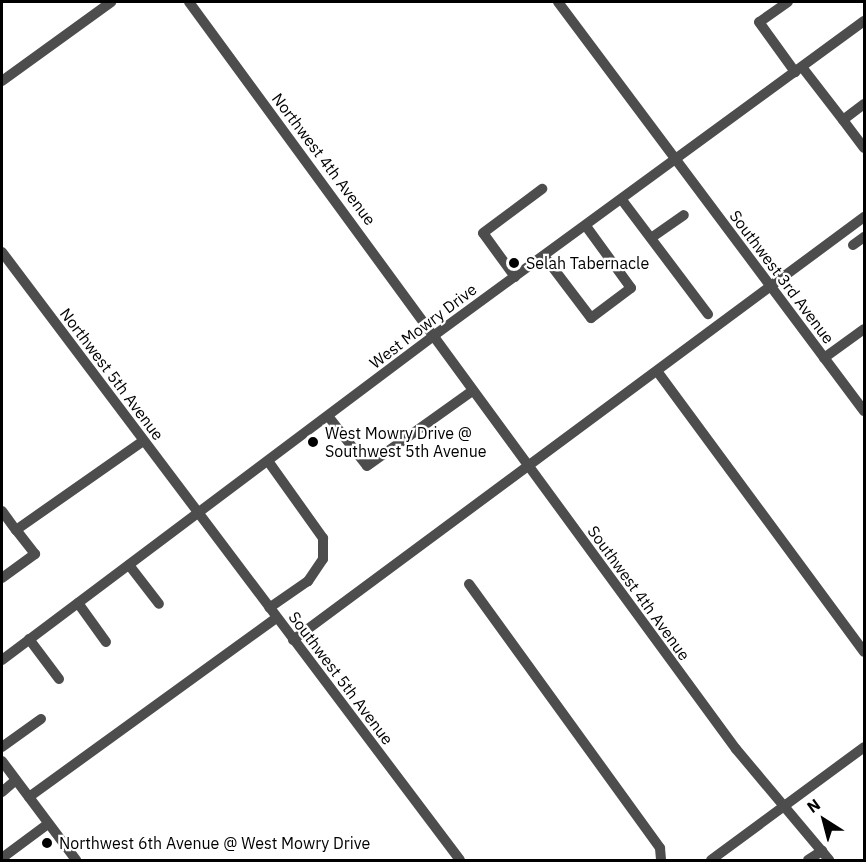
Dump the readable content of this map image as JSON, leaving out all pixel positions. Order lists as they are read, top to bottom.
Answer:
{
  "streets": {
    "street": [
      "Northwest 4th Avenue",
      "Southwest 3rd Avenue",
      "West Mowry Drive",
      "Northwest 5th Avenue",
      "Southwest 4th Avenue",
      "Southwest 5th Avenue"
    ]
  },
  "crossings": [
    ["Northwest 4th Avenue", "West Mowry Drive"],
    ["Northwest 4th Avenue", "Southwest 4th Avenue"],
    ["Southwest 3rd Avenue", "West Mowry Drive"],
    ["West Mowry Drive", "Northwest 5th Avenue"],
    ["West Mowry Drive", "Southwest 4th Avenue"],
    ["West Mowry Drive", "Southwest 5th Avenue"],
    ["Northwest 5th Avenue", "Southwest 5th Avenue"]
  ],
  "places": ["Selah Tabernacle", "West Mowry Drive @ Southwest 5th Avenue", "Northwest 6th Avenue @ West Mowry Drive"],
  "north": "top left"
}
